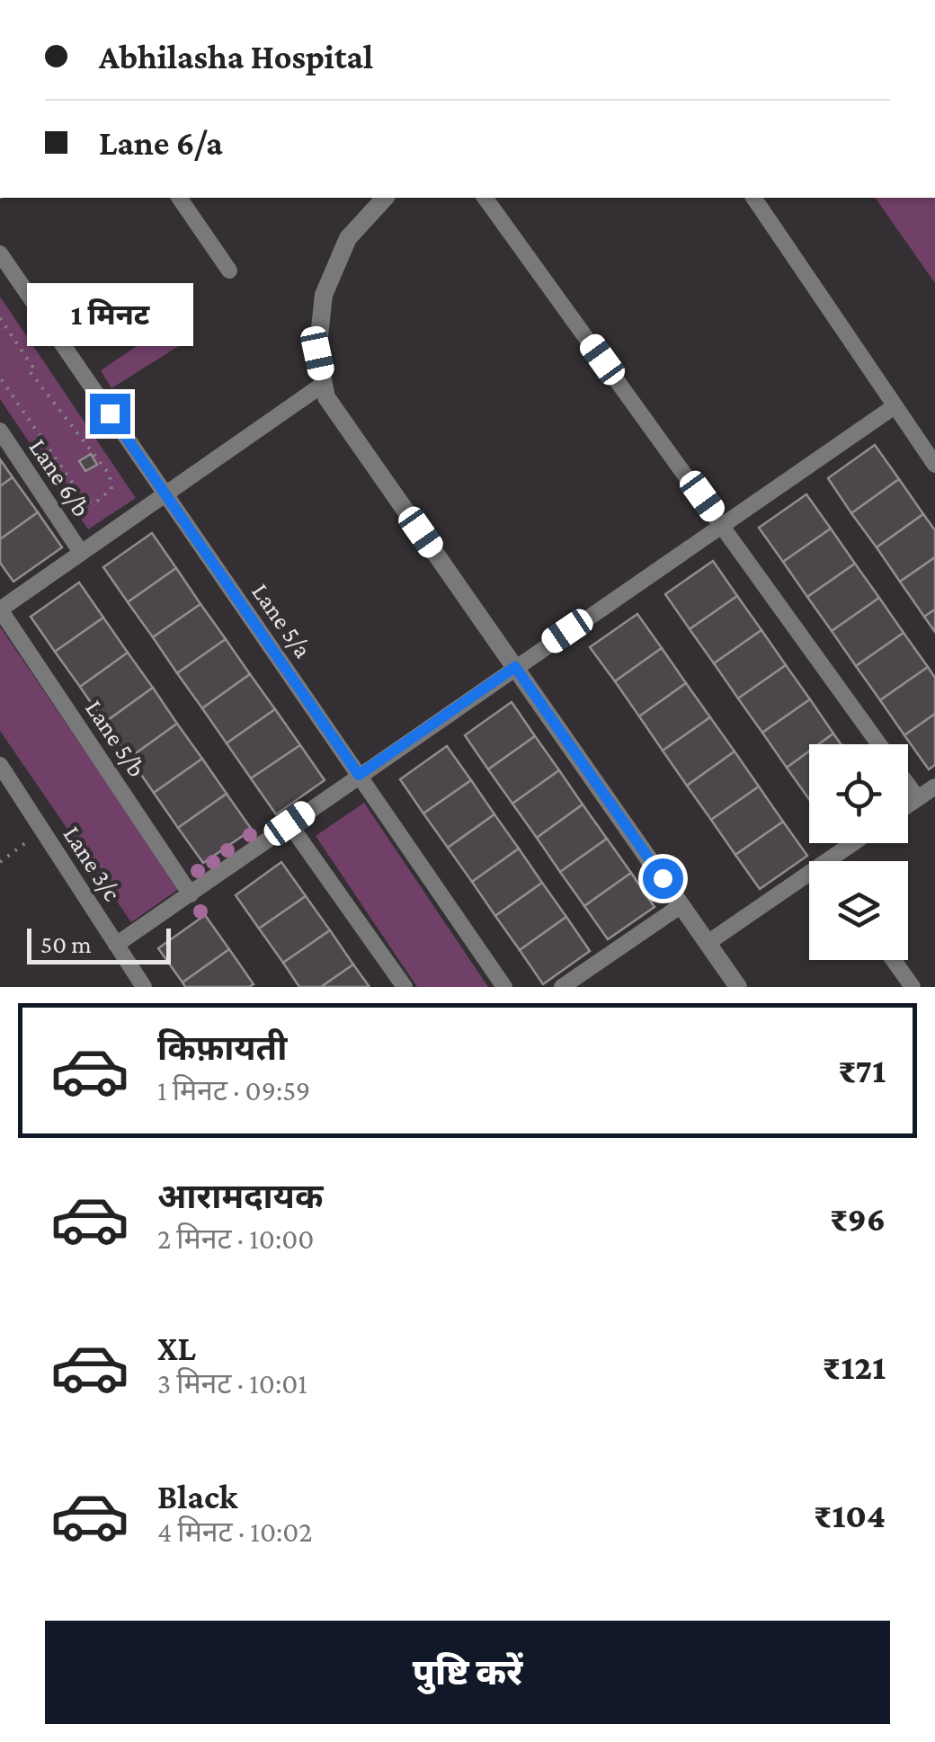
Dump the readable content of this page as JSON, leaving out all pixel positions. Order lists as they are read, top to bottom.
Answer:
{
  "streets": {
    "street": [
      "Lane 6/b",
      "Lane 5/a",
      "Lane 5/b",
      "Lane 3/c"
    ]
  },
  "scale_bar": "50 m",
  "page": {
    "banner": ["Abhilasha Hospital", "Lane 6/a"],
    "bubble": "1 मिनट",
    "scale": "50 m",
    "list": [
      {
        "name": "किफ़ायती",
        "note": "1 मिनट · 09:59",
        "value": "₹71"
      },
      {
        "name": "आरामदायक",
        "note": "2 मिनट · 10:00",
        "value": "₹96"
      },
      {
        "name": "XL",
        "note": "3 मिनट · 10:01",
        "value": "₹121"
      },
      {
        "name": "Black",
        "note": "4 मिनट · 10:02",
        "value": "₹104"
      }
    ],
    "buttons": "पुष्टि करें"
  }
}
